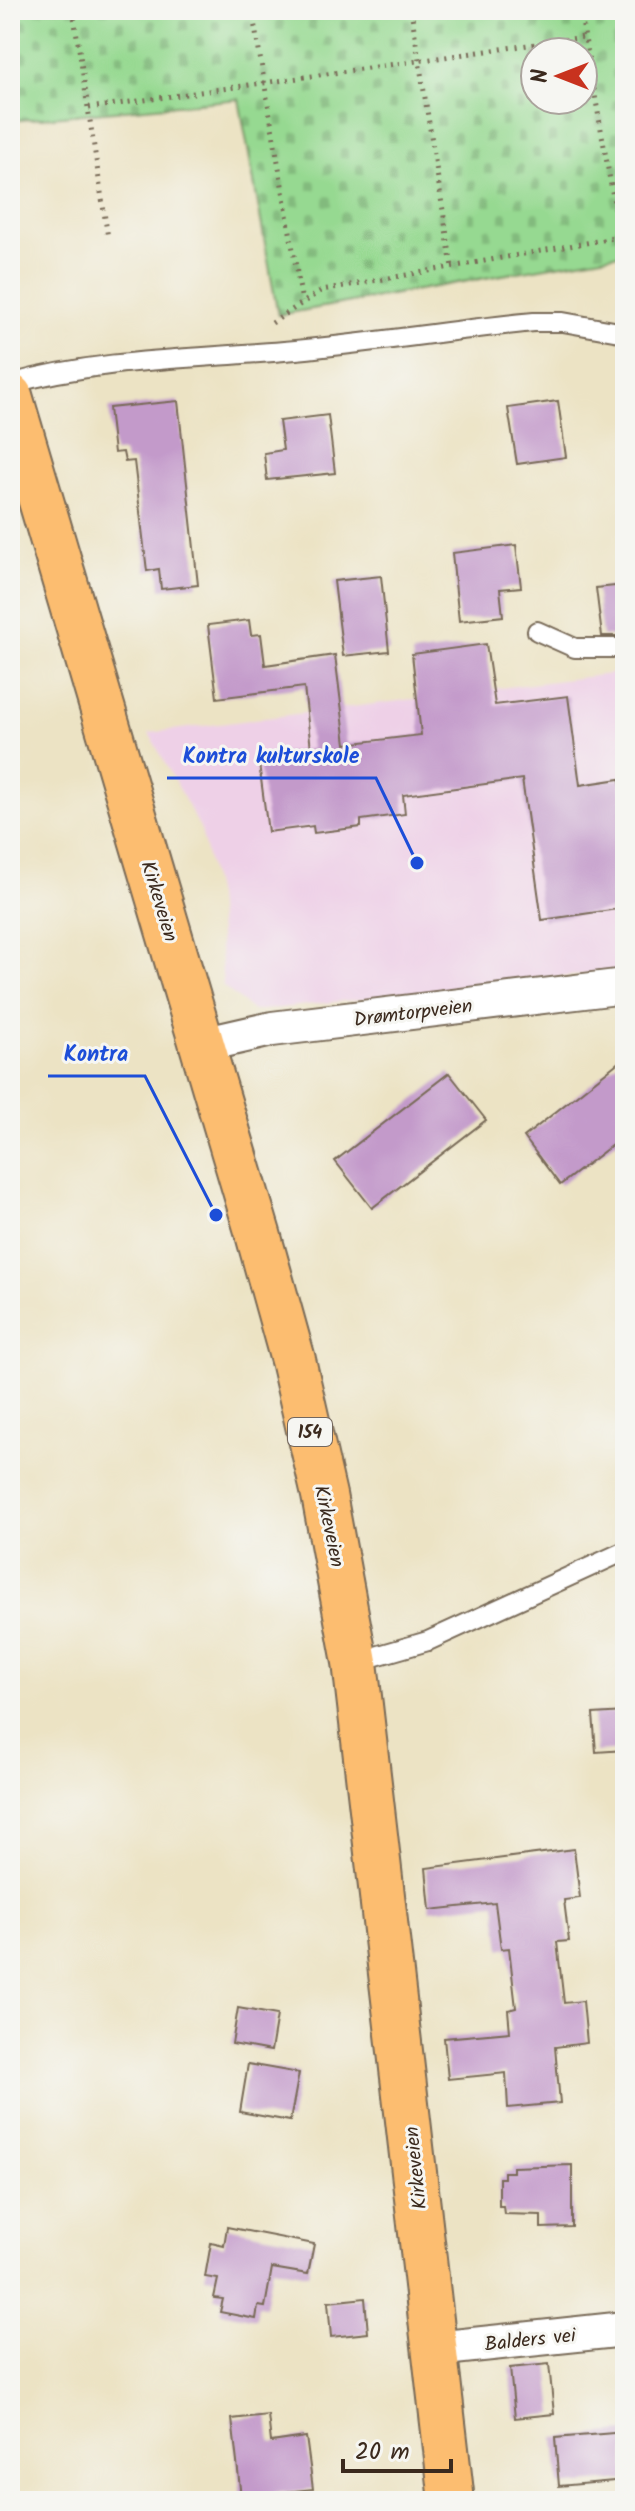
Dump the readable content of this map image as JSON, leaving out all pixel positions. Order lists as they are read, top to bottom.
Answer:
{
  "streets": {
    "main road": ["Kirkeveien", "154"],
    "street": ["Drømtorpveien", "Balders vei"]
  },
  "crossings": [
    ["Kirkeveien", "Drømtorpveien"],
    ["Kirkeveien", "Balders vei"]
  ],
  "places": ["Kontra kulturskole", "Kontra"],
  "scale_bar": "20 m",
  "north": "left"
}
